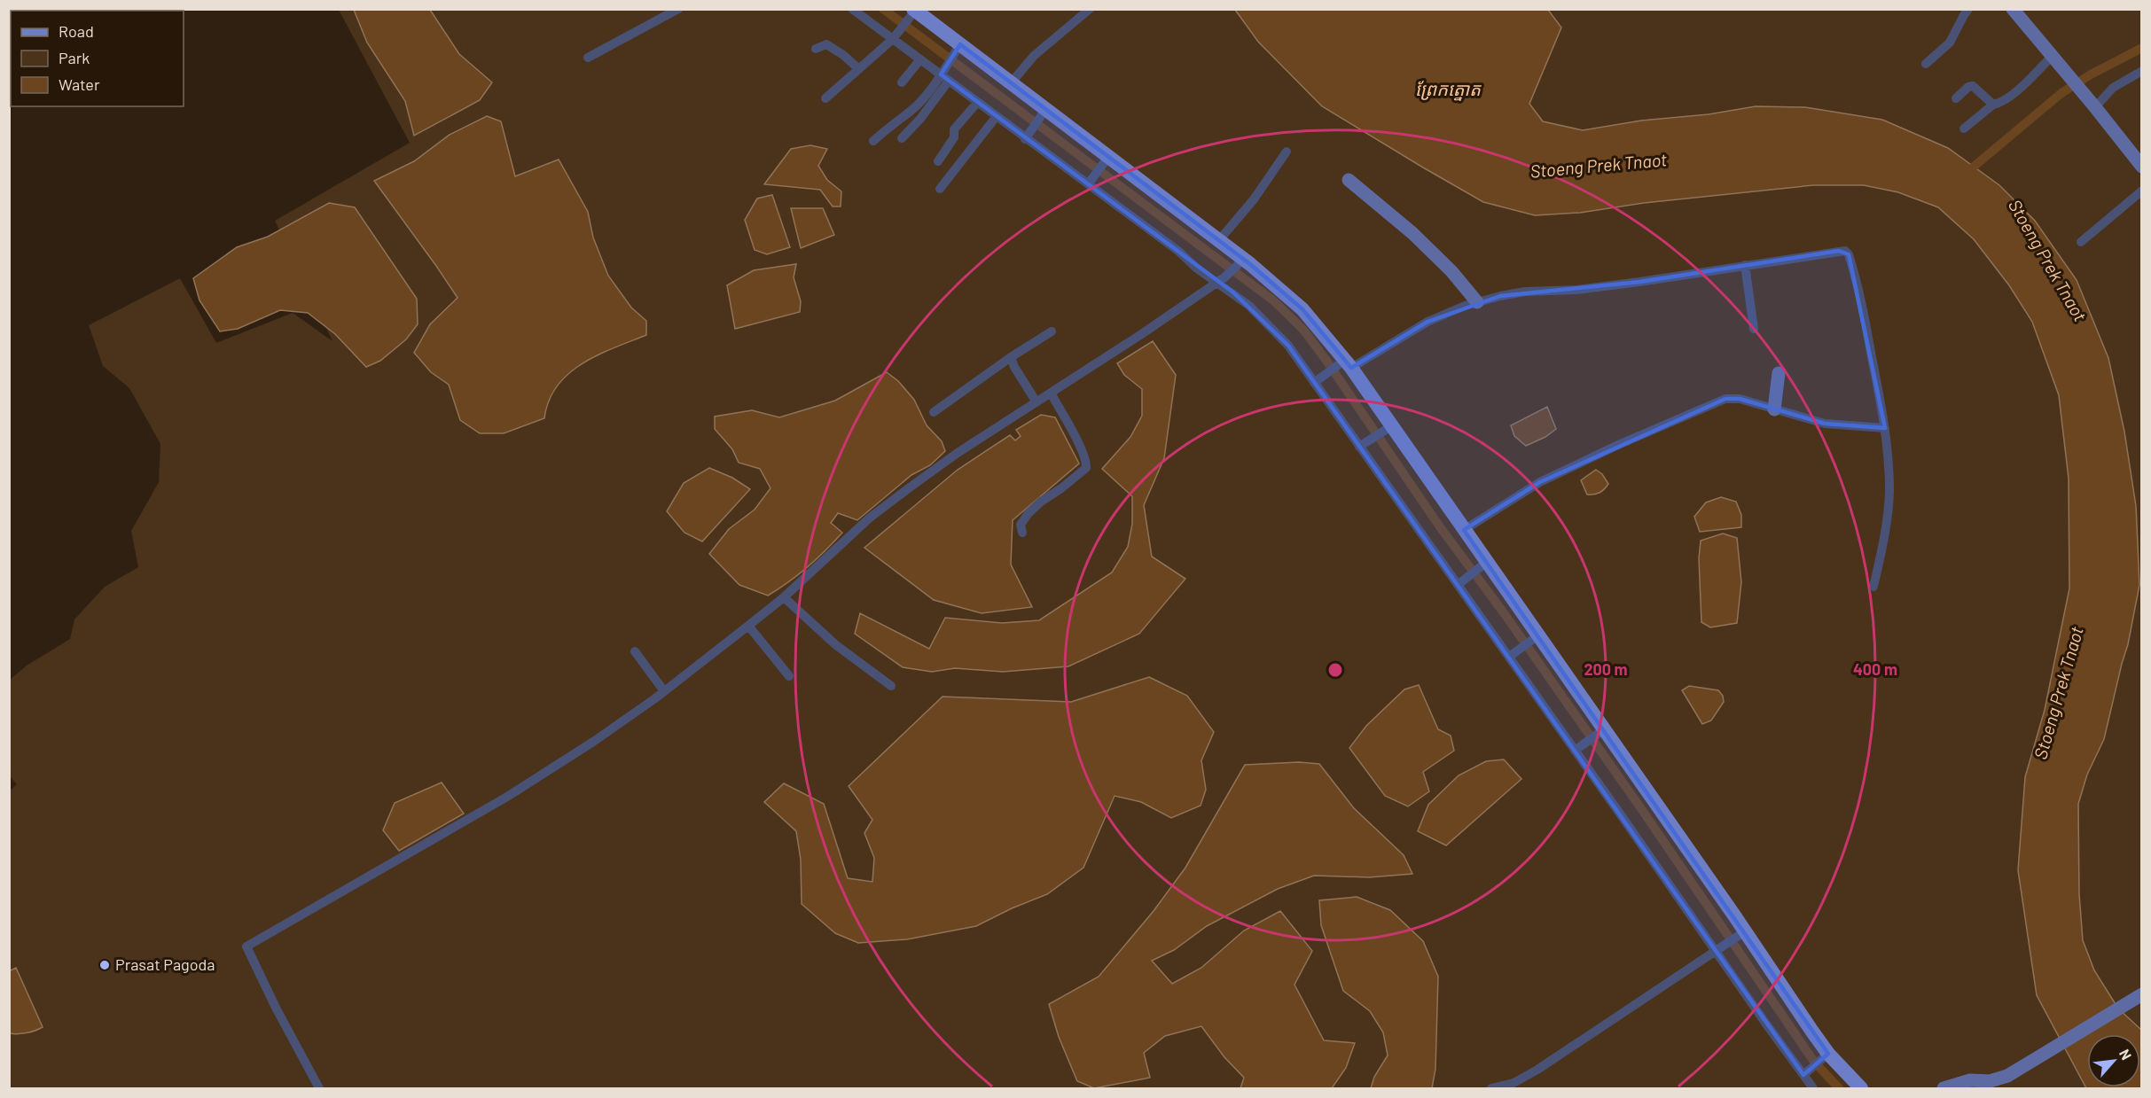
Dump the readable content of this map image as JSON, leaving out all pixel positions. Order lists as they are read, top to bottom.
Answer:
{
  "water": ["ព្រែកត្នោត", "Stoeng Prek Tnaot"],
  "places": ["Prasat Pagoda"],
  "legend": ["Road", "Park", "Water"],
  "north": "top right",
  "rings": ["200 m", "400 m"]
}
